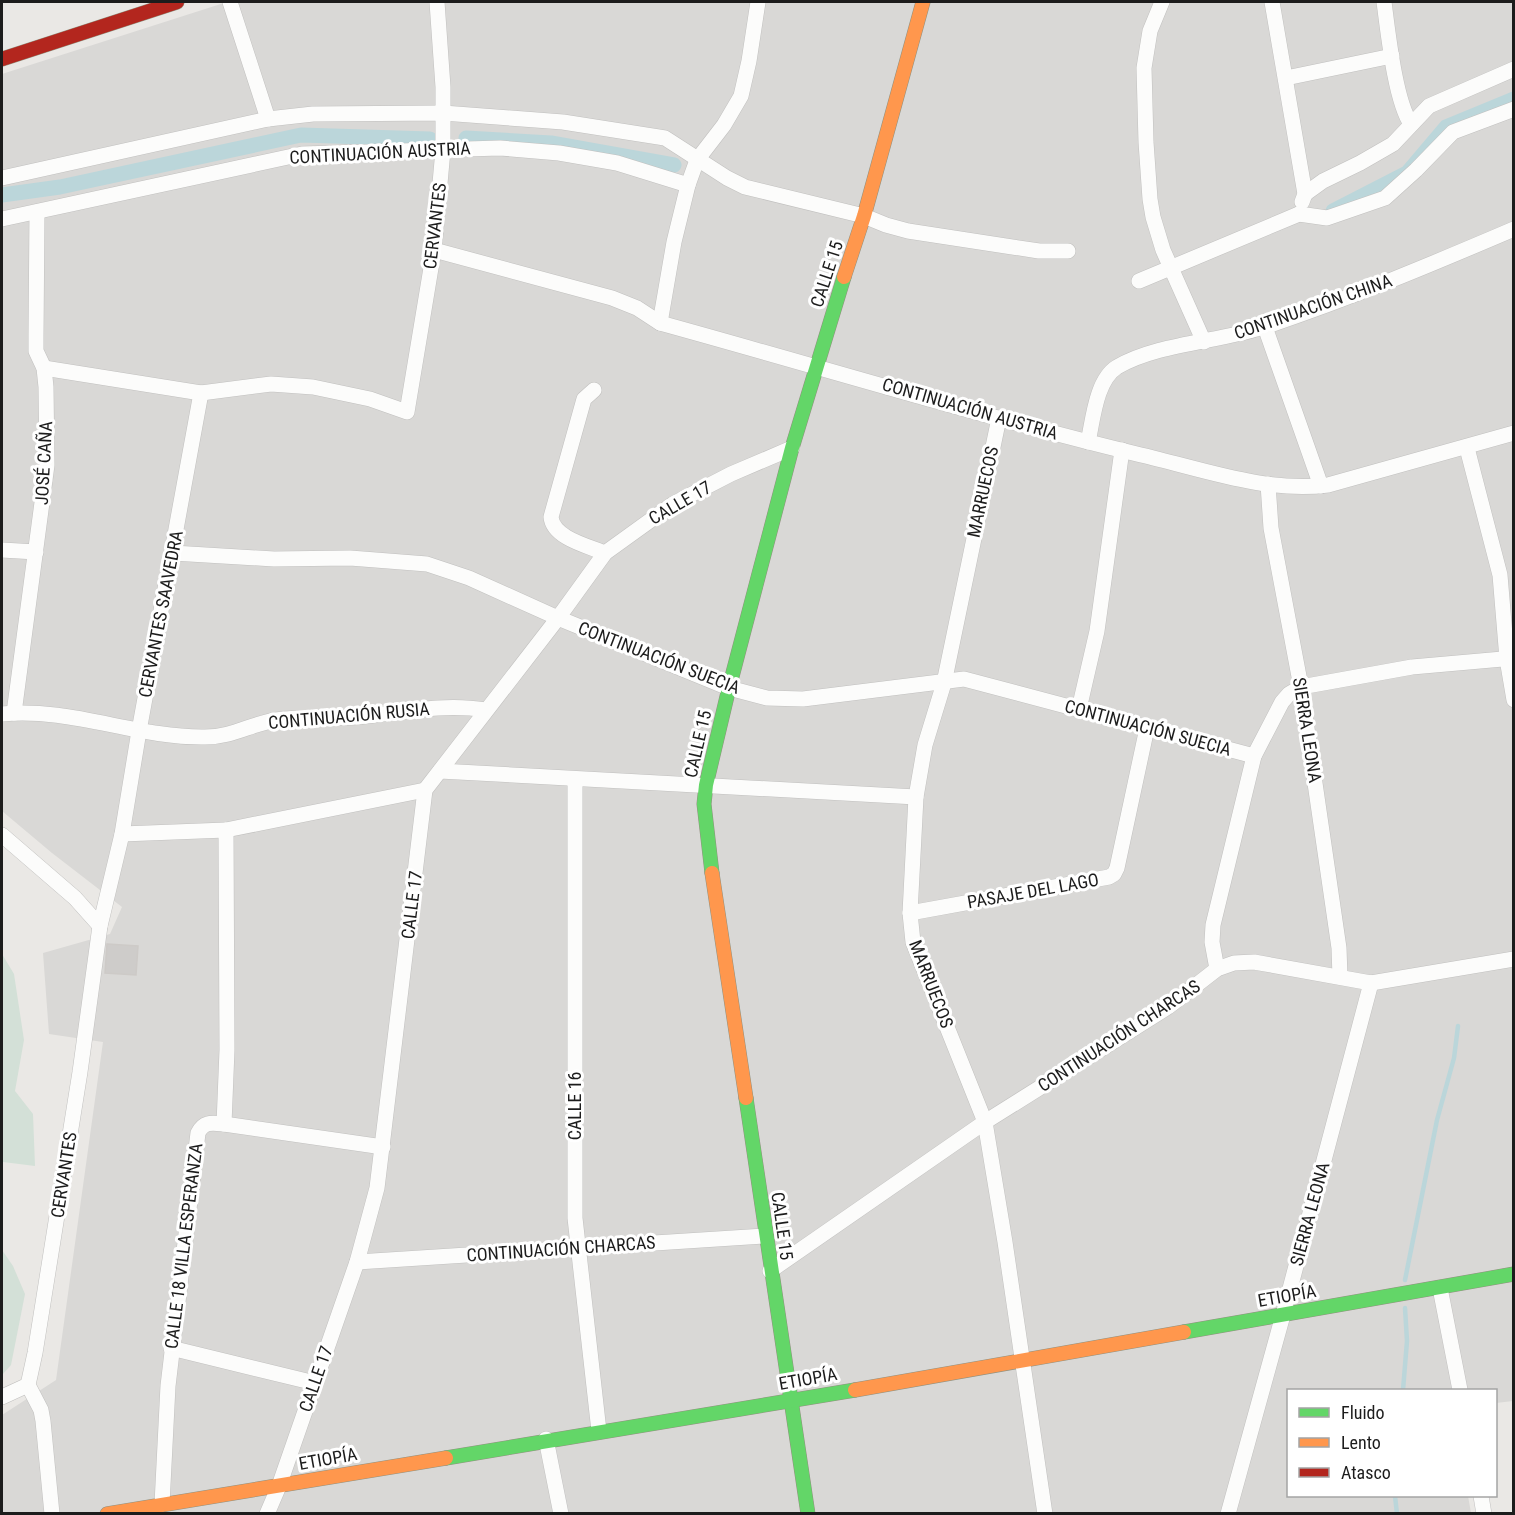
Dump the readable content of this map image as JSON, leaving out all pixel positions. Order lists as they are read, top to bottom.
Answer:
{
  "streets": {
    "street": [
      "CONTINUACIÓN AUSTRIA",
      "CERVANTES",
      "CALLE 15",
      "CONTINUACIÓN CHINA",
      "JOSÉ CAÑA",
      "MARRUECOS",
      "CALLE 17",
      "CERVANTES SAAVEDRA",
      "CONTINUACIÓN SUECIA",
      "CONTINUACIÓN RUSIA",
      "SIERRA LEONA",
      "PASAJE DEL LAGO",
      "CONTINUACIÓN CHARCAS",
      "CALLE 16",
      "CALLE 18 VILLA ESPERANZA",
      "ETIOPÍA"
    ]
  },
  "crossings": [
    ["CONTINUACIÓN AUSTRIA", "CERVANTES"],
    ["CONTINUACIÓN AUSTRIA", "CALLE 15"],
    ["CONTINUACIÓN AUSTRIA", "CONTINUACIÓN CHINA"],
    ["CONTINUACIÓN AUSTRIA", "JOSÉ CAÑA"],
    ["CONTINUACIÓN AUSTRIA", "MARRUECOS"],
    ["CONTINUACIÓN AUSTRIA", "SIERRA LEONA"],
    ["CERVANTES", "CERVANTES SAAVEDRA"],
    ["CALLE 15", "CALLE 17"],
    ["CALLE 15", "CONTINUACIÓN SUECIA"],
    ["CALLE 15", "CONTINUACIÓN CHARCAS"],
    ["CALLE 15", "ETIOPÍA"],
    ["JOSÉ CAÑA", "CONTINUACIÓN RUSIA"],
    ["MARRUECOS", "CONTINUACIÓN SUECIA"],
    ["MARRUECOS", "PASAJE DEL LAGO"],
    ["MARRUECOS", "CONTINUACIÓN CHARCAS"],
    ["MARRUECOS", "ETIOPÍA"],
    ["CALLE 17", "CONTINUACIÓN SUECIA"],
    ["CALLE 17", "CONTINUACIÓN RUSIA"],
    ["CALLE 17", "CONTINUACIÓN CHARCAS"],
    ["CALLE 17", "ETIOPÍA"],
    ["CERVANTES SAAVEDRA", "CONTINUACIÓN SUECIA"],
    ["CERVANTES SAAVEDRA", "CONTINUACIÓN RUSIA"],
    ["CONTINUACIÓN SUECIA", "PASAJE DEL LAGO"],
    ["SIERRA LEONA", "CONTINUACIÓN CHARCAS"],
    ["SIERRA LEONA", "ETIOPÍA"],
    ["CONTINUACIÓN CHARCAS", "CALLE 16"],
    ["CALLE 16", "ETIOPÍA"],
    ["CALLE 18 VILLA ESPERANZA", "ETIOPÍA"]
  ],
  "legend": ["Fluido", "Lento", "Atasco"]
}
